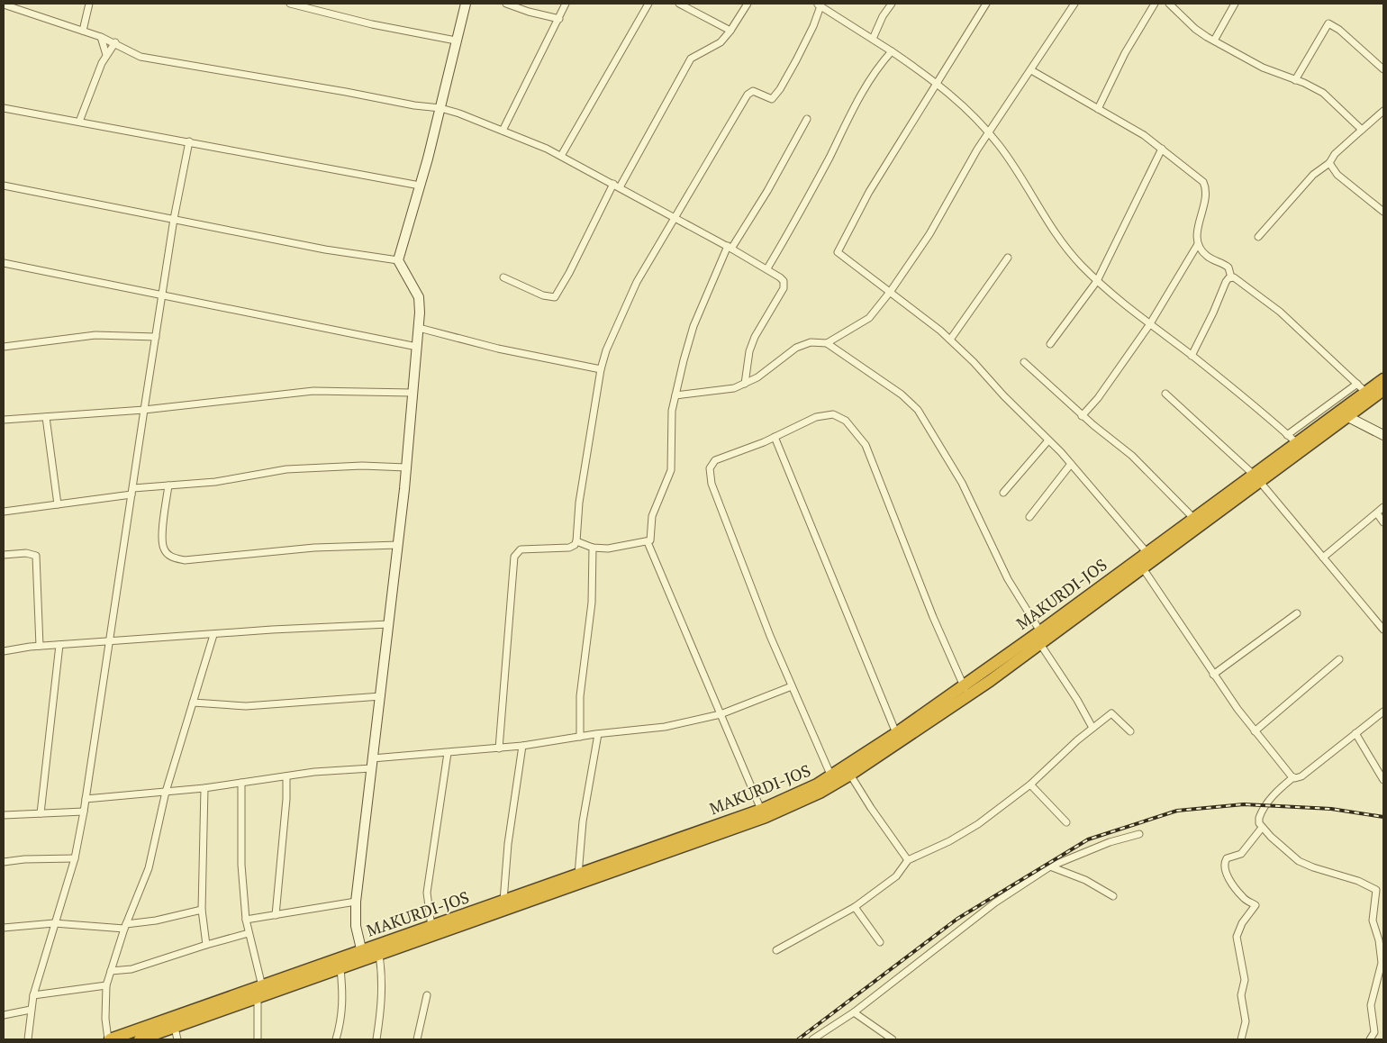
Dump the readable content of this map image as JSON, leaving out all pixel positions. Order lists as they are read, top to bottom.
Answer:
{
  "streets": {
    "highway": ["MAKURDI-JOS"]
  }
}
